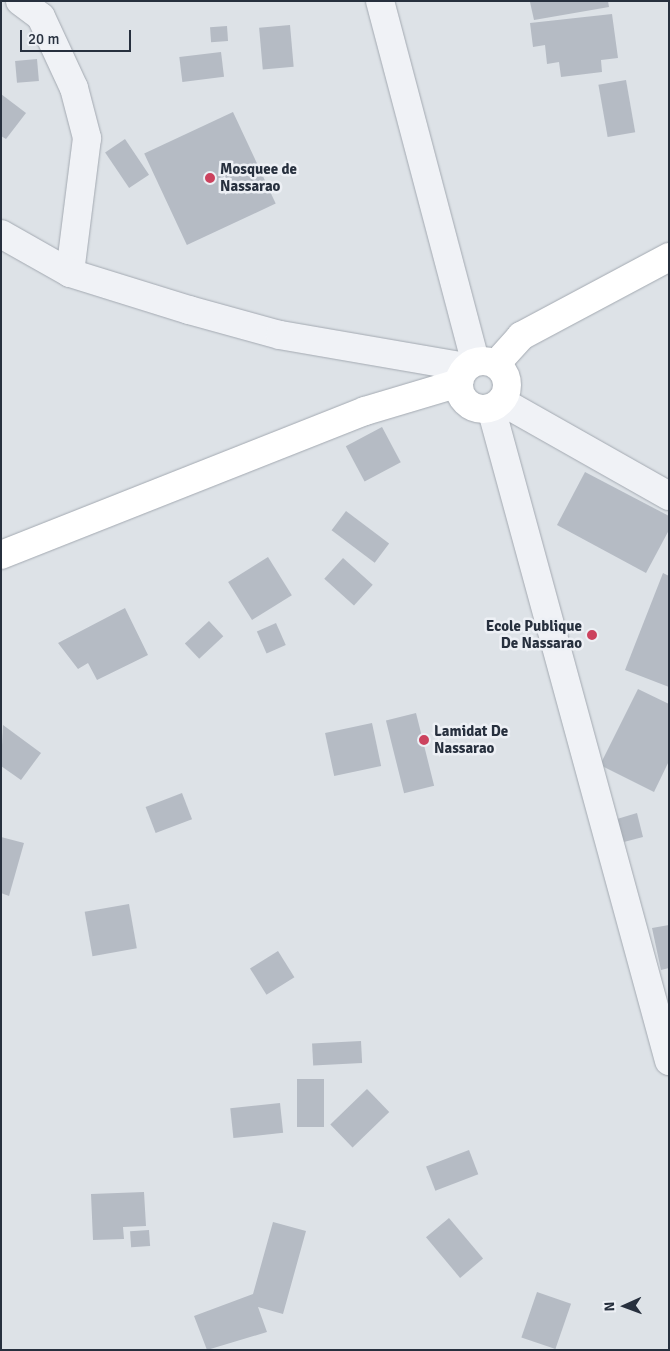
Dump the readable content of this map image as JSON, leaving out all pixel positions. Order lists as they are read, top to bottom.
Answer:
{
  "places": ["Mosquee de Nassarao", "Ecole Publique De Nassarao", "Lamidat De Nassarao"],
  "scale_bar": "20 m",
  "north": "left"
}
